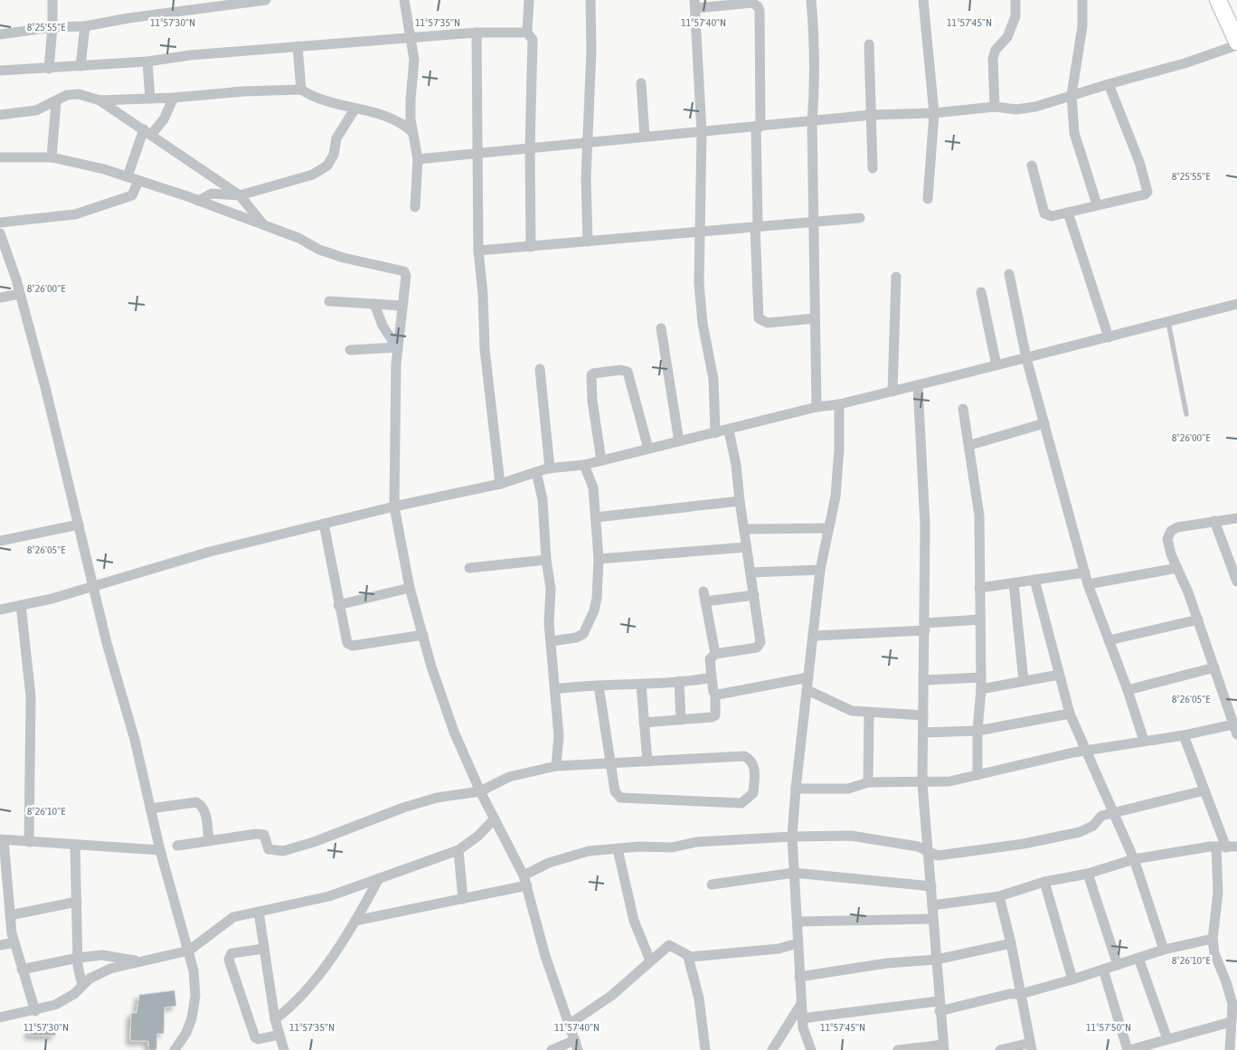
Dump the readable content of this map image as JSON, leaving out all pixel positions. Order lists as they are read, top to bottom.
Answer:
{
  "coordinates": [
    "11°57'30\"N",
    "11°57'35\"N",
    "11°57'40\"N",
    "11°57'45\"N",
    "8°25'55\"E",
    "8°26'00\"E",
    "8°26'05\"E",
    "8°26'10\"E",
    "11°57'50\"N"
  ]
}
